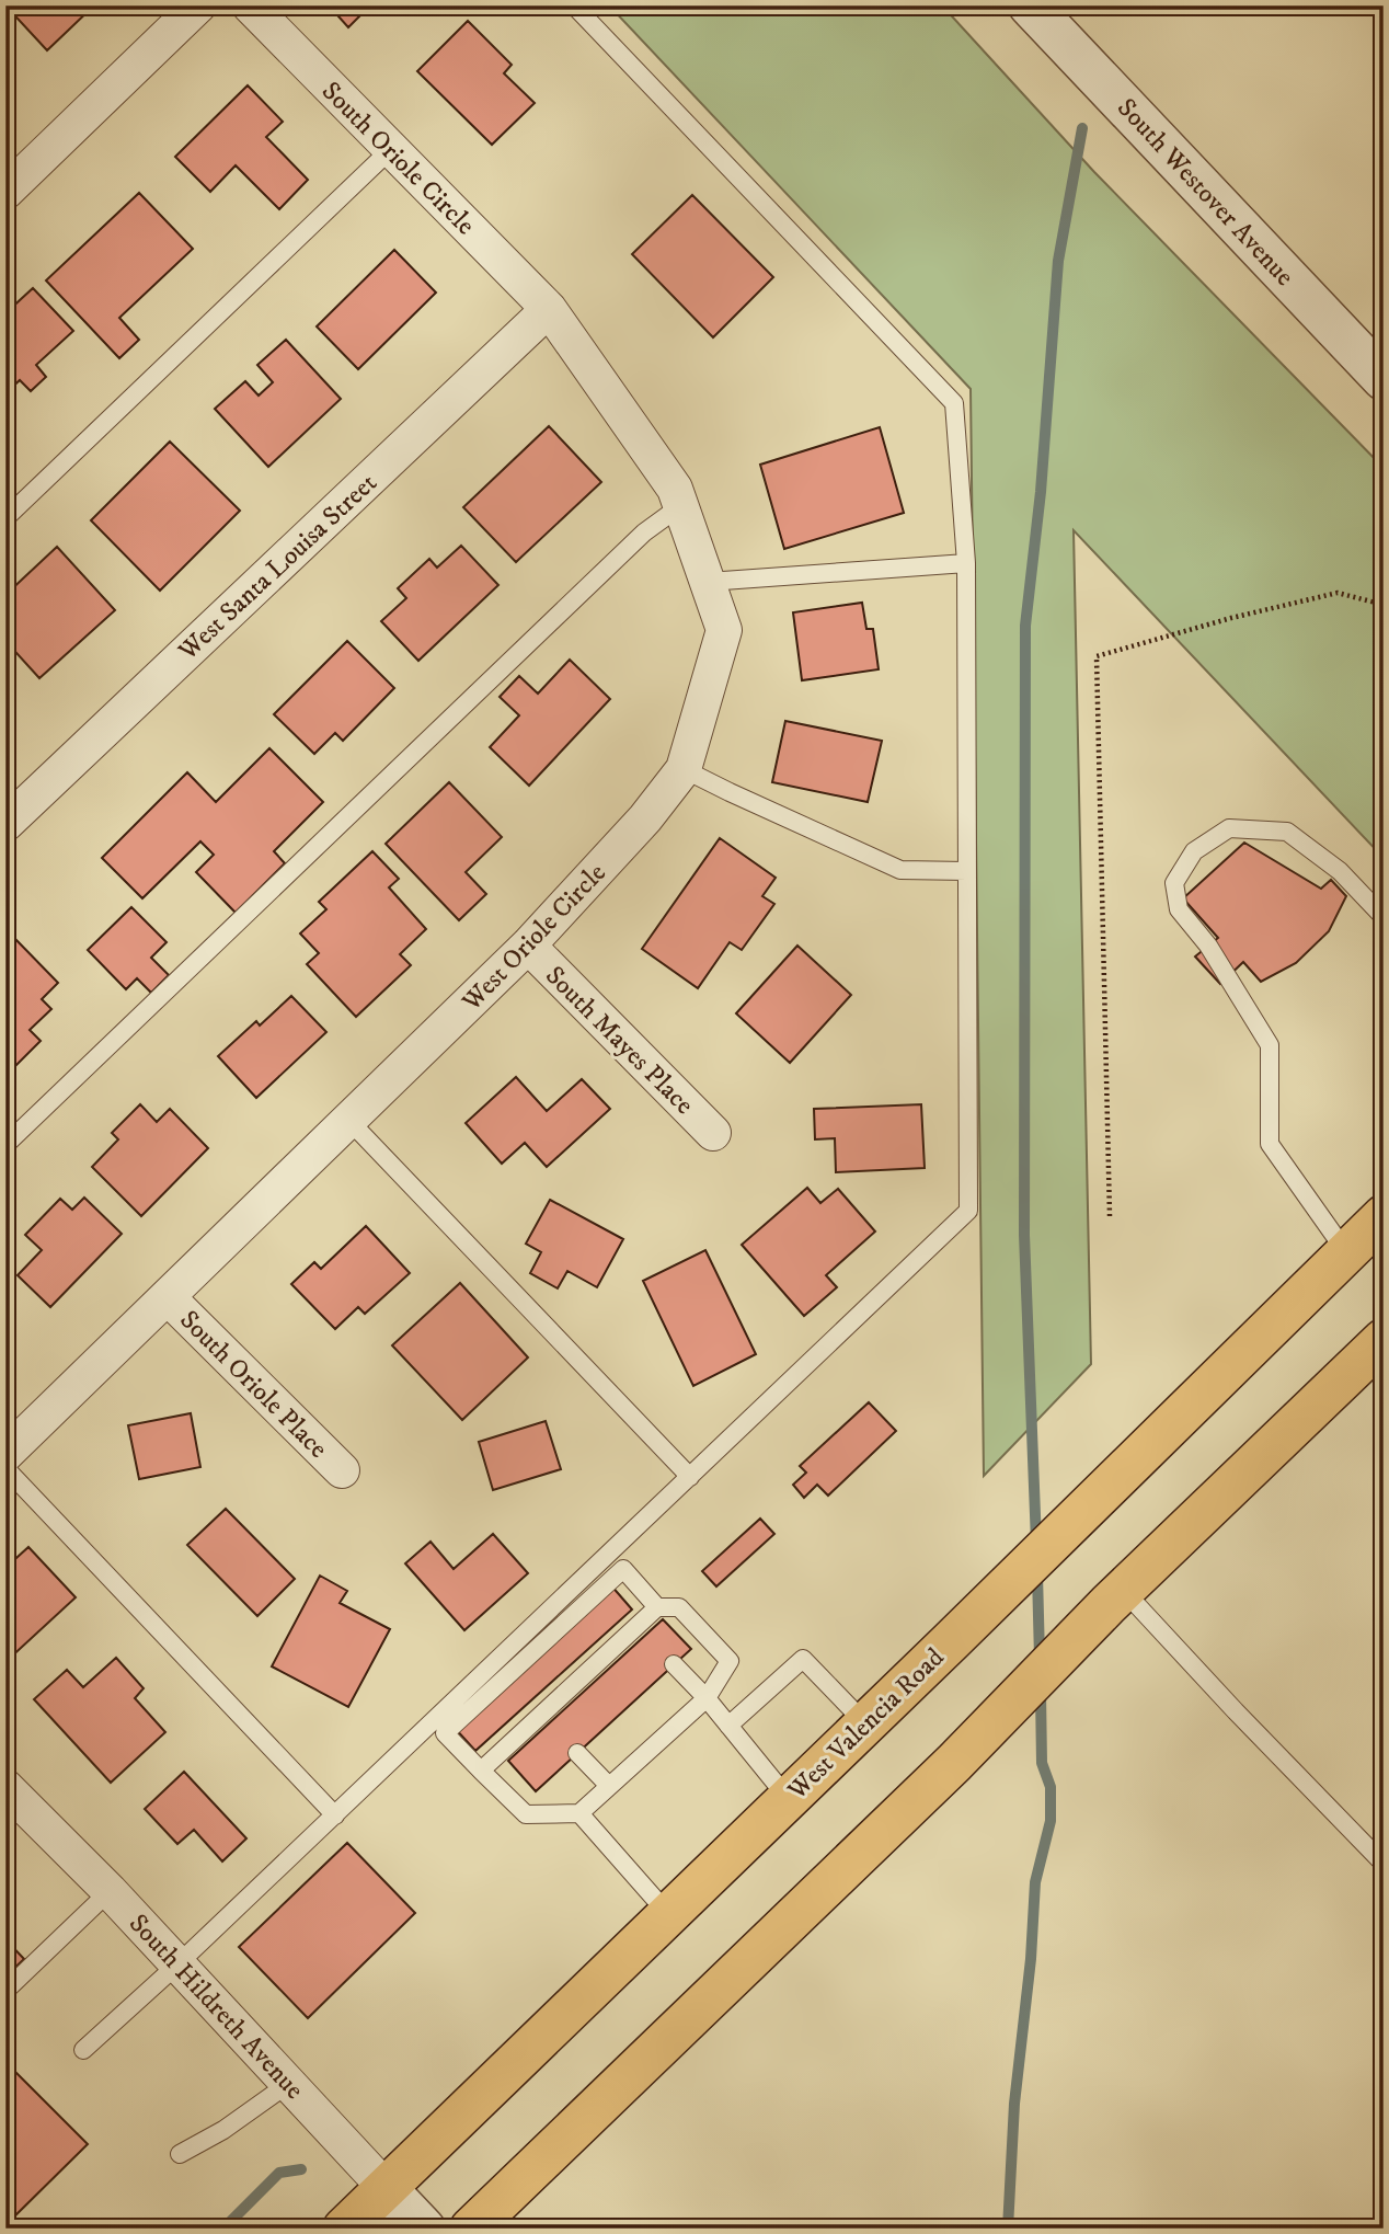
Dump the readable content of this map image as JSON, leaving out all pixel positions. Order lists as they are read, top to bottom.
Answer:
{
  "streets": {
    "main road": ["West Valencia Road"],
    "street": [
      "South Oriole Circle",
      "South Westover Avenue",
      "West Santa Louisa Street",
      "West Oriole Circle",
      "South Mayes Place",
      "South Oriole Place",
      "South Hildreth Avenue"
    ]
  },
  "crossings": [
    ["South Oriole Circle", "West Santa Louisa Street"],
    ["South Oriole Circle", "West Oriole Circle"],
    ["West Santa Louisa Street", "West Oriole Circle"],
    ["West Oriole Circle", "South Mayes Place"],
    ["West Oriole Circle", "South Oriole Place"],
    ["West Valencia Road", "South Hildreth Avenue"]
  ]
}
